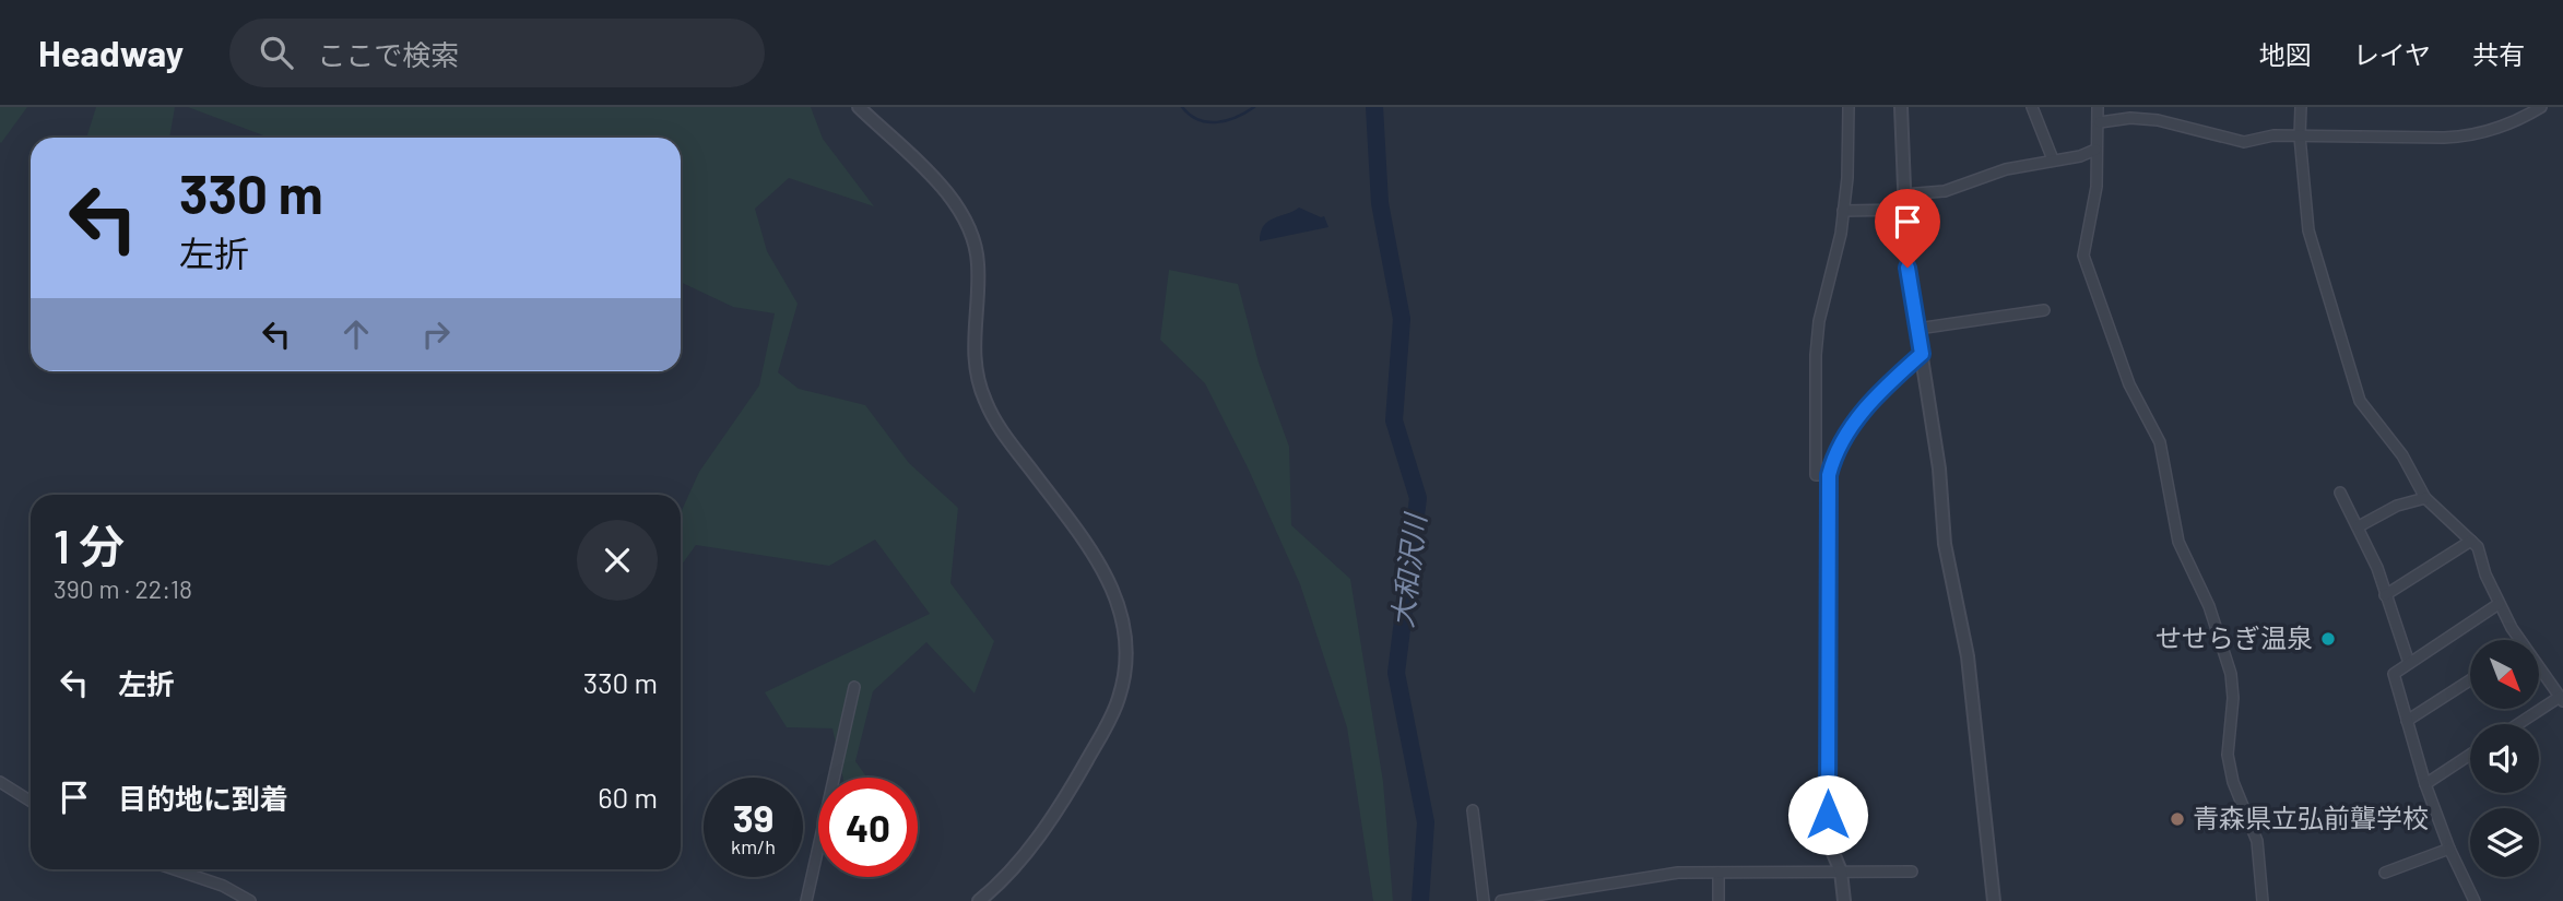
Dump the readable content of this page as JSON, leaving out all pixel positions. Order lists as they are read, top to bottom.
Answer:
{
  "water": ["大和沢川"],
  "places": ["せせらぎ温泉", "青森県立弘前聾学校"],
  "north": "bottom right",
  "page": {
    "header": "Headway",
    "search": "ここで検索",
    "nav": ["地図", "レイヤ", "共有"],
    "turn": ["330 m", "左折"],
    "heading": ["1 分", "390 m · 22:18"],
    "list": [
      {
        "name": "左折",
        "value": "330 m"
      },
      {
        "name": "目的地に到着",
        "value": "60 m"
      }
    ],
    "speed": "39 km/h",
    "limit": "40"
  }
}
